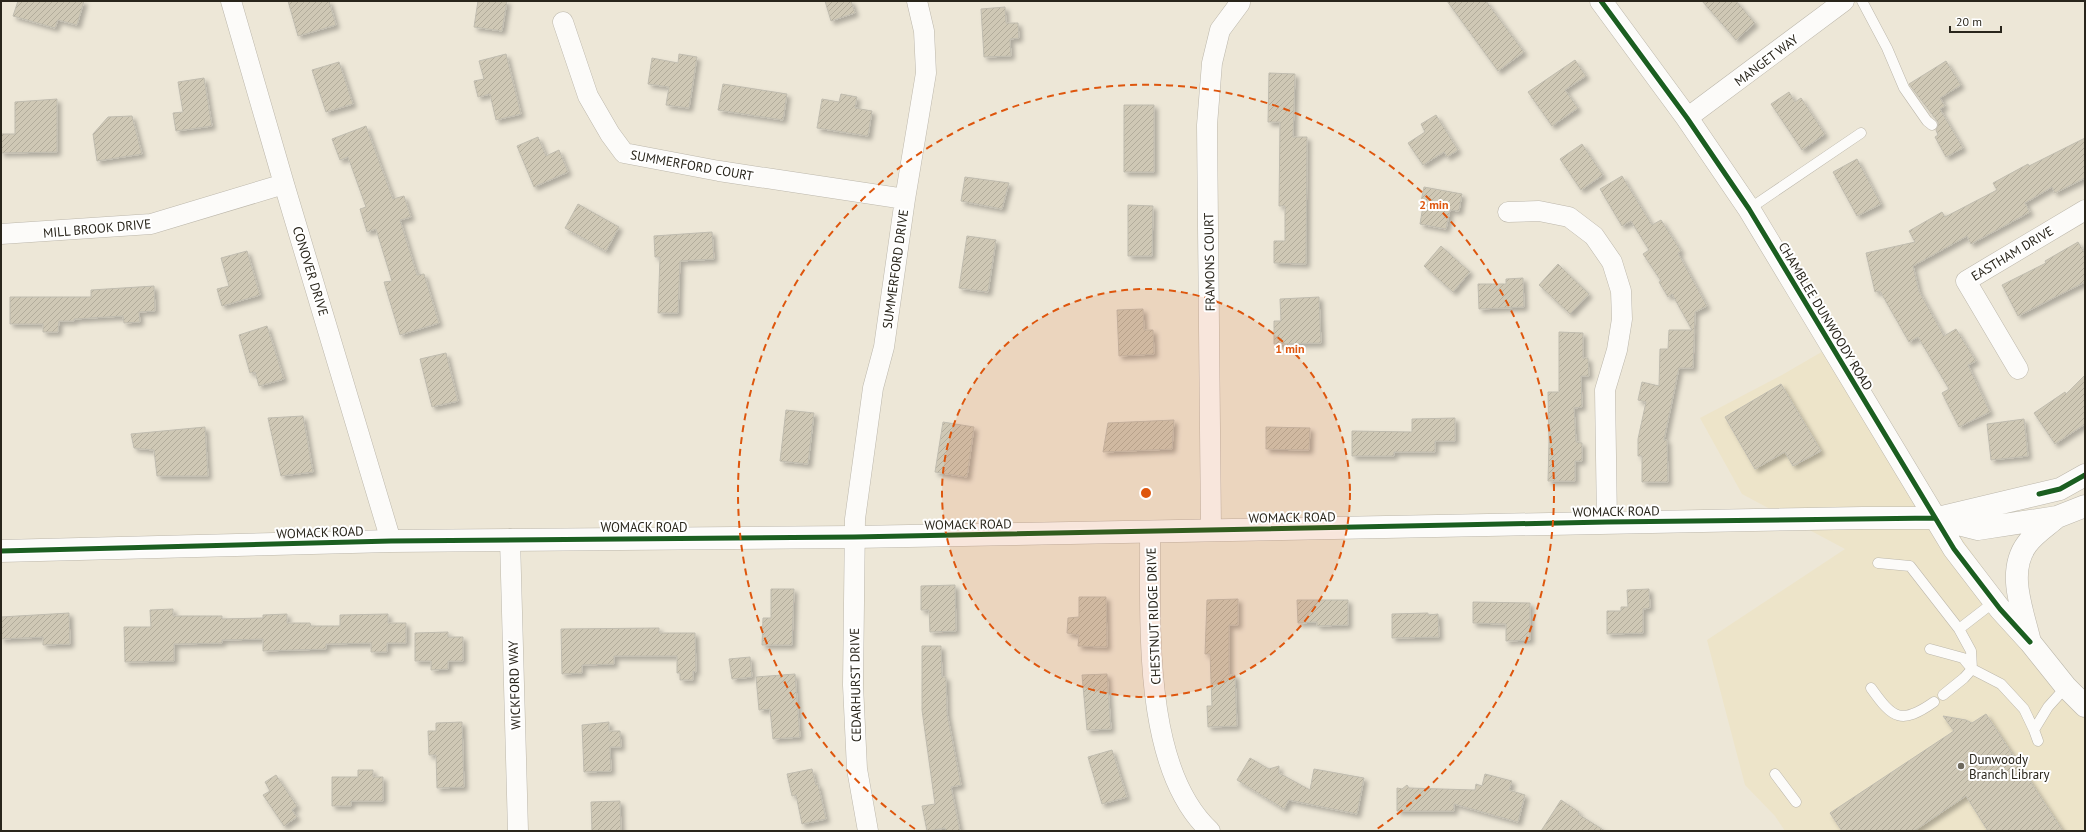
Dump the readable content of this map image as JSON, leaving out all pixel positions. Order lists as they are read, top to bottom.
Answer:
{
  "streets": {
    "street": [
      "MANGET WAY",
      "SUMMERFORD COURT",
      "MILL BROOK DRIVE",
      "EASTHAM DRIVE",
      "FRAMONS COURT",
      "SUMMERFORD DRIVE",
      "CONOVER DRIVE",
      "CHAMBLEE DUNWOODY ROAD",
      "WOMACK ROAD",
      "CHESTNUT RIDGE DRIVE",
      "WICKFORD WAY",
      "CEDARHURST DRIVE"
    ]
  },
  "crossings": [
    ["MANGET WAY", "CHAMBLEE DUNWOODY ROAD"],
    ["SUMMERFORD COURT", "SUMMERFORD DRIVE"],
    ["MILL BROOK DRIVE", "CONOVER DRIVE"],
    ["FRAMONS COURT", "WOMACK ROAD"],
    ["SUMMERFORD DRIVE", "WOMACK ROAD"],
    ["SUMMERFORD DRIVE", "CEDARHURST DRIVE"],
    ["CONOVER DRIVE", "WOMACK ROAD"],
    ["CHAMBLEE DUNWOODY ROAD", "WOMACK ROAD"],
    ["WOMACK ROAD", "CHESTNUT RIDGE DRIVE"],
    ["WOMACK ROAD", "WICKFORD WAY"],
    ["WOMACK ROAD", "CEDARHURST DRIVE"]
  ],
  "places": ["Dunwoody Branch Library"],
  "scale_bar": "20 m",
  "rings": ["2 min", "1 min"]
}
